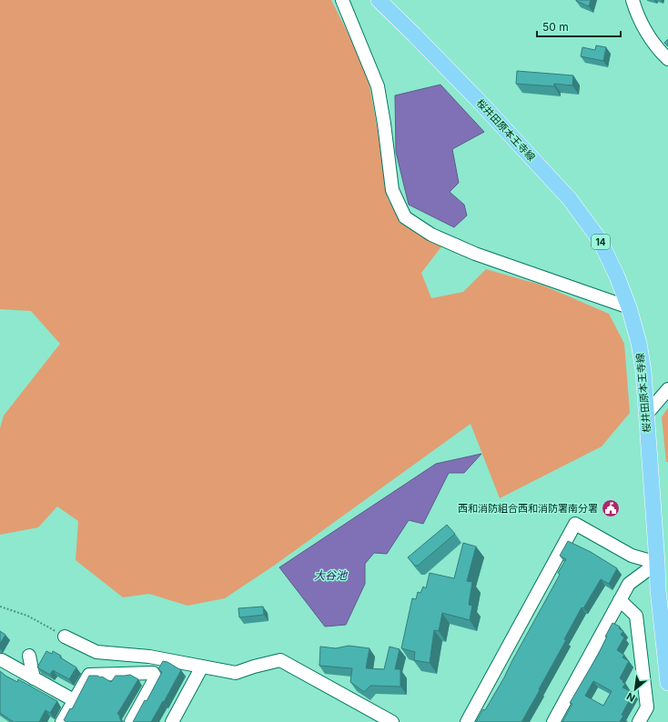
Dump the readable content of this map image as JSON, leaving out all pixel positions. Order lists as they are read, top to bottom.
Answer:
{
  "streets": {
    "main road": ["桜井田原本王寺線", "14"]
  },
  "water": ["大谷池"],
  "places": {
    "public building": ["西和消防組合西和消防署南分署"]
  },
  "scale_bar": "50 m",
  "north": "bottom left"
}
